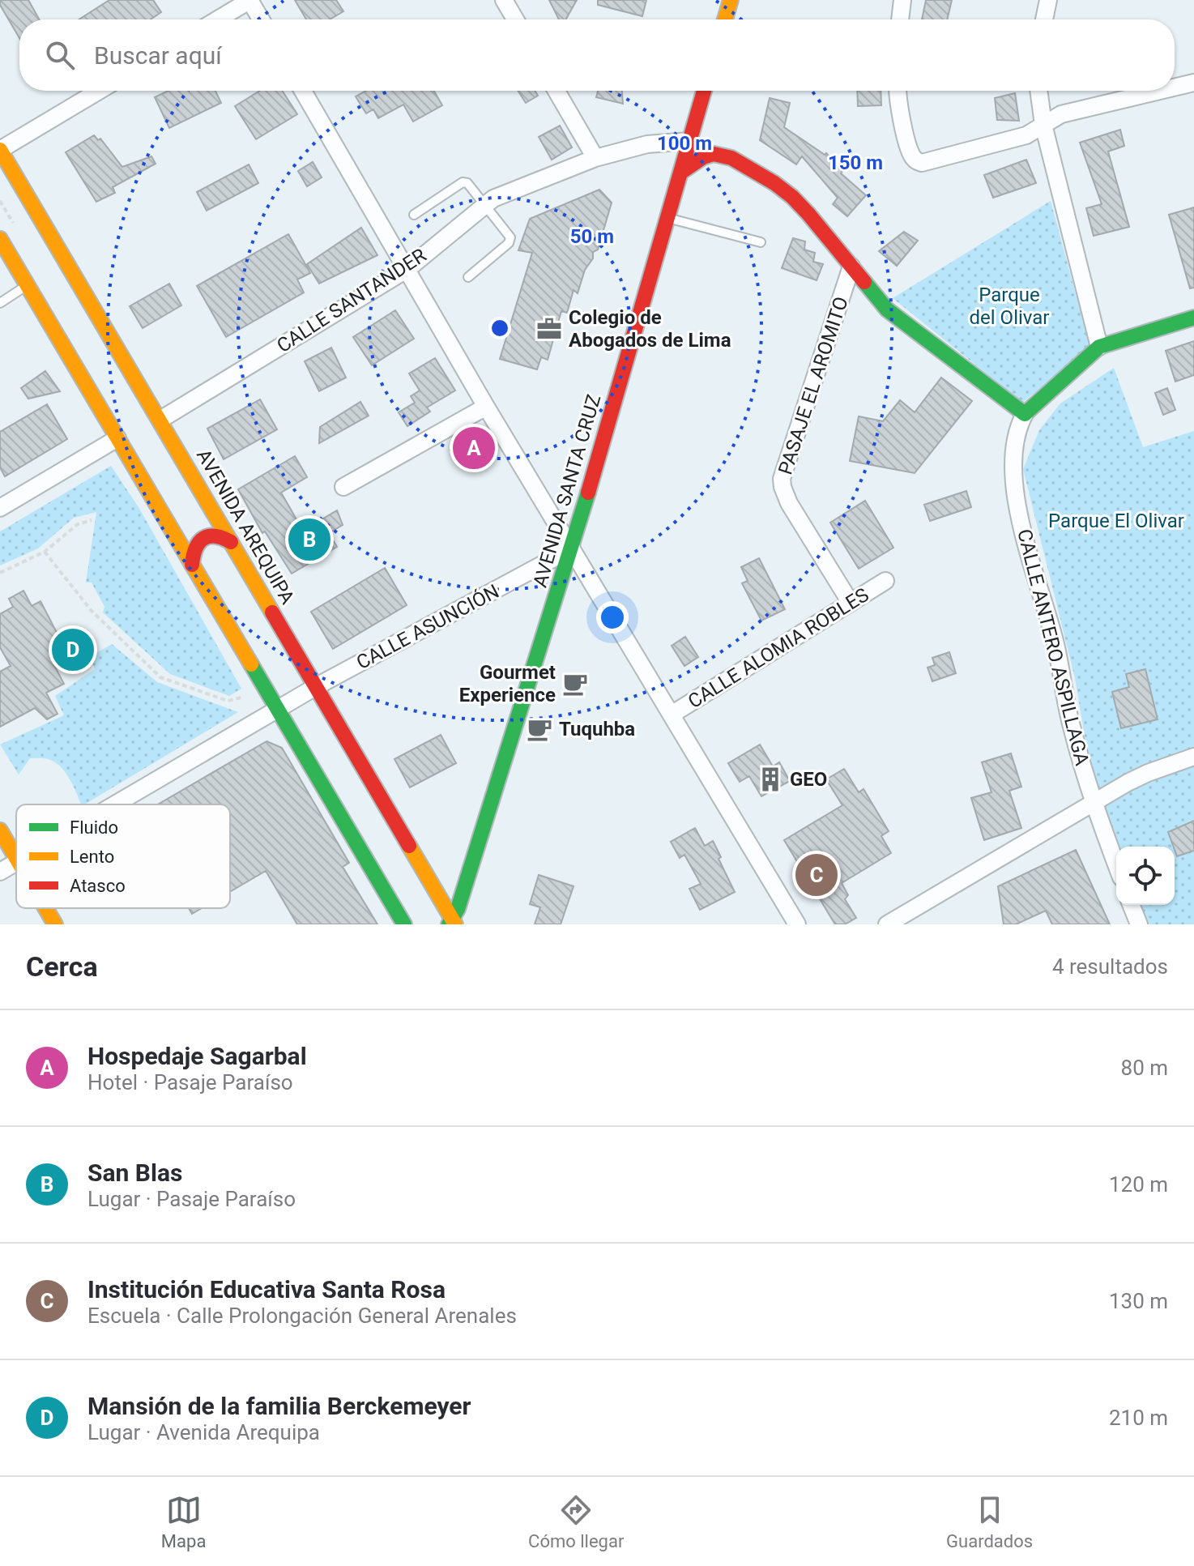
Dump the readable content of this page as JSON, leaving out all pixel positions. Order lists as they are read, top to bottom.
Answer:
{
  "streets": {
    "main road": ["AVENIDA SANTA CRUZ", "AVENIDA AREQUIPA"],
    "street": [
      "CALLE SANTANDER",
      "PASAJE EL AROMITO",
      "CALLE ASUNCIÓN",
      "CALLE ANTERO ASPILLAGA",
      "CALLE ALOMIA ROBLES"
    ]
  },
  "crossings": [
    ["CALLE SANTANDER", "AVENIDA SANTA CRUZ"],
    ["CALLE SANTANDER", "AVENIDA AREQUIPA"],
    ["PASAJE EL AROMITO", "CALLE ALOMIA ROBLES"],
    ["AVENIDA SANTA CRUZ", "AVENIDA AREQUIPA"],
    ["AVENIDA SANTA CRUZ", "CALLE ASUNCIÓN"],
    ["AVENIDA AREQUIPA", "CALLE ASUNCIÓN"]
  ],
  "parks": ["Parque del Olivar", "Parque El Olivar"],
  "places": {
    "office": ["Colegio de Abogados de Lima"],
    "cafe": ["Gourmet Experience", "Tuquhba"],
    "building": ["GEO"]
  },
  "legend": ["Fluido", "Lento", "Atasco"],
  "page": {
    "search": "Buscar aquí",
    "pins": [
      "A",
      "B",
      "D",
      "C"
    ],
    "heading": ["Cerca", "4 resultados"],
    "list": [
      {
        "mark": "A",
        "name": "Hospedaje Sagarbal",
        "note": "Hotel · Pasaje Paraíso",
        "value": "80 m"
      },
      {
        "mark": "B",
        "name": "San Blas",
        "note": "Lugar · Pasaje Paraíso",
        "value": "120 m"
      },
      {
        "mark": "C",
        "name": "Institución Educativa Santa Rosa",
        "note": "Escuela · Calle Prolongación General Arenales",
        "value": "130 m"
      },
      {
        "mark": "D",
        "name": "Mansión de la familia Berckemeyer",
        "note": "Lugar · Avenida Arequipa",
        "value": "210 m"
      }
    ],
    "nav": ["Mapa", "Cómo llegar", "Guardados"]
  },
  "rings": ["100 m", "150 m", "50 m"]
}
